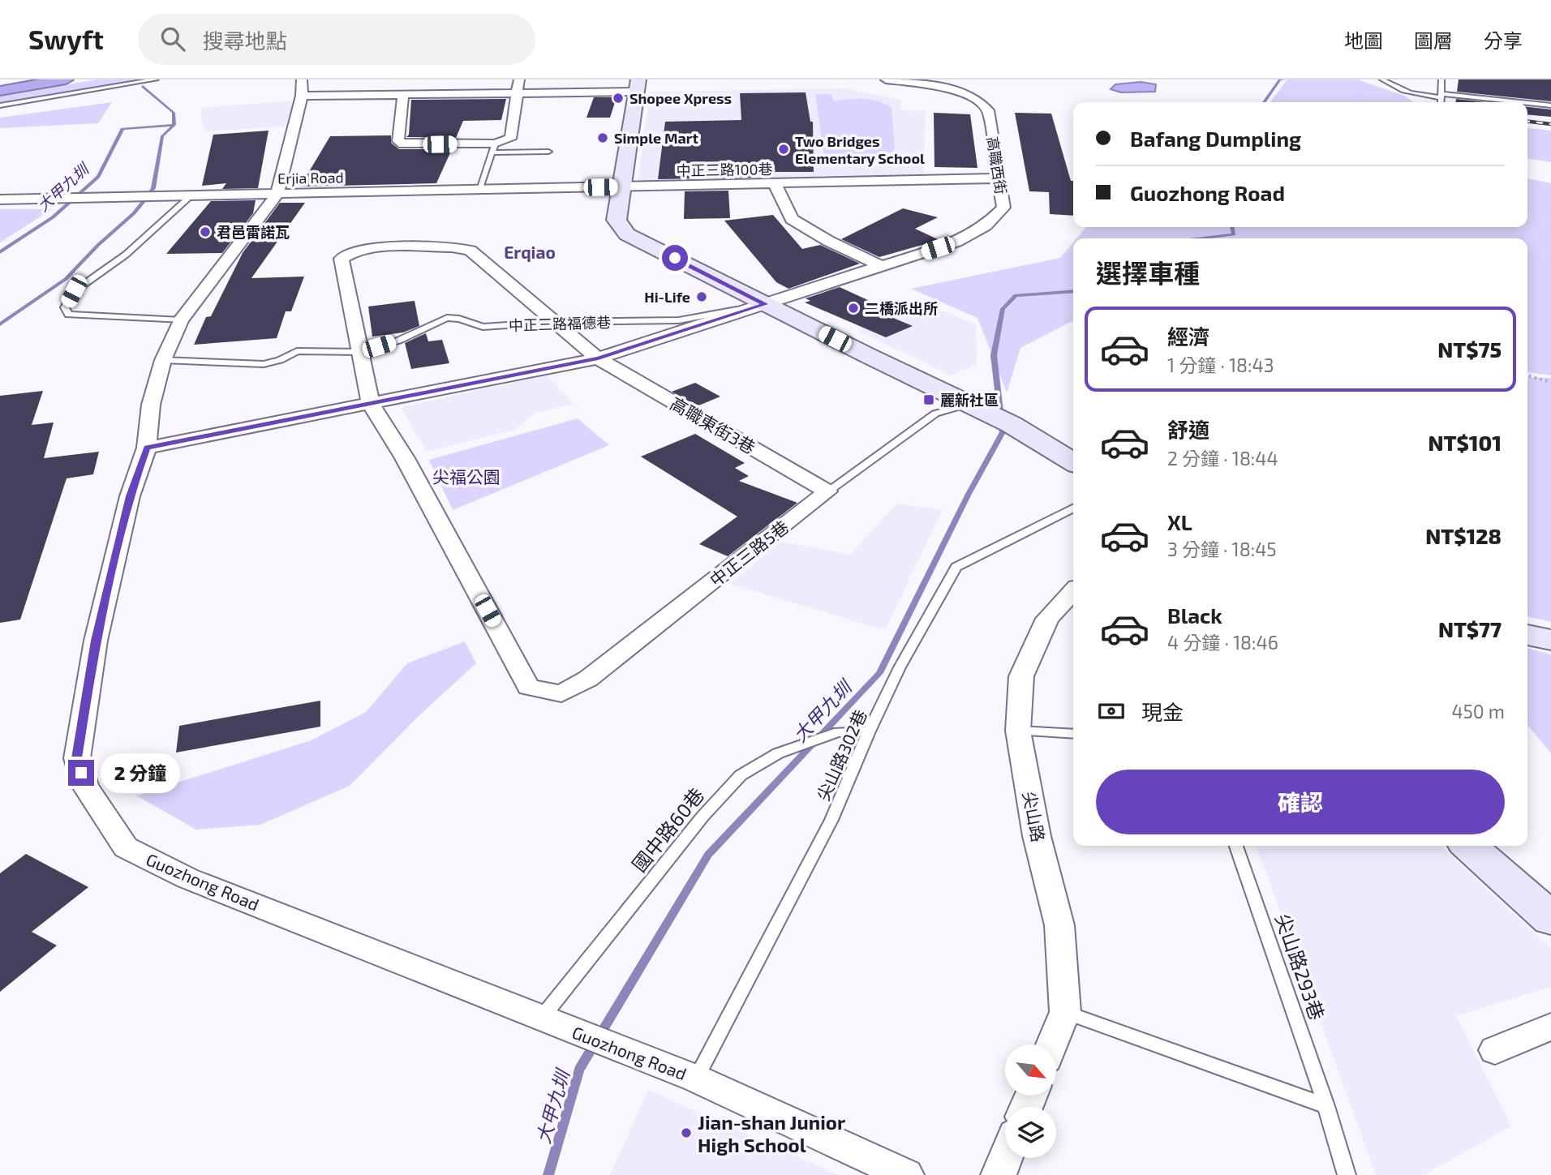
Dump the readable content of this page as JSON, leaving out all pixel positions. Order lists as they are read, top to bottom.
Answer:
{
  "streets": {
    "street": [
      "高職西街",
      "中正三路100巷",
      "Erjia Road",
      "高職東街3巷",
      "中正三路5巷",
      "尖山路",
      "Guozhong Road"
    ],
    "lane": [
      "中正三路福德巷",
      "尖山路302巷",
      "國中路60巷",
      "尖山路293巷"
    ]
  },
  "crossings": [
    ["高職西街", "中正三路100巷"],
    ["高職西街", "中正三路福德巷"],
    ["高職西街", "高職東街3巷"],
    ["高職西街", "中正三路5巷"],
    ["高職西街", "Guozhong Road"],
    ["中正三路100巷", "Erjia Road"],
    ["Erjia Road", "Guozhong Road"],
    ["中正三路福德巷", "高職東街3巷"],
    ["中正三路福德巷", "Guozhong Road"],
    ["高職東街3巷", "中正三路5巷"],
    ["尖山路302巷", "國中路60巷"],
    ["尖山路302巷", "Guozhong Road"],
    ["國中路60巷", "Guozhong Road"]
  ],
  "districts": ["Erqiao"],
  "water": ["大甲九圳"],
  "parks": ["尖福公園"],
  "places": {
    "other": [
      "Shopee Xpress",
      "Simple Mart",
      "Two Bridges Elementary School",
      "君邑雷諾瓦",
      "Hi-Life",
      "二橋派出所",
      "Jian-shan Junior High School"
    ],
    "transit": ["麗新社區"]
  },
  "north": "bottom right",
  "page": {
    "header": "Swyft",
    "search": "搜尋地點",
    "nav": ["地圖", "圖層", "分享"],
    "banner": ["Bafang Dumpling", "Guozhong Road"],
    "heading": "選擇車種",
    "list": [
      {
        "name": "經濟",
        "note": "1 分鐘 · 18:43",
        "value": "NT$75"
      },
      {
        "name": "舒適",
        "note": "2 分鐘 · 18:44",
        "value": "NT$101"
      },
      {
        "name": "XL",
        "note": "3 分鐘 · 18:45",
        "value": "NT$128"
      },
      {
        "name": "Black",
        "note": "4 分鐘 · 18:46",
        "value": "NT$77"
      }
    ],
    "pay": ["現金", "450 m"],
    "bubble": "2 分鐘",
    "buttons": "確認"
  }
}
